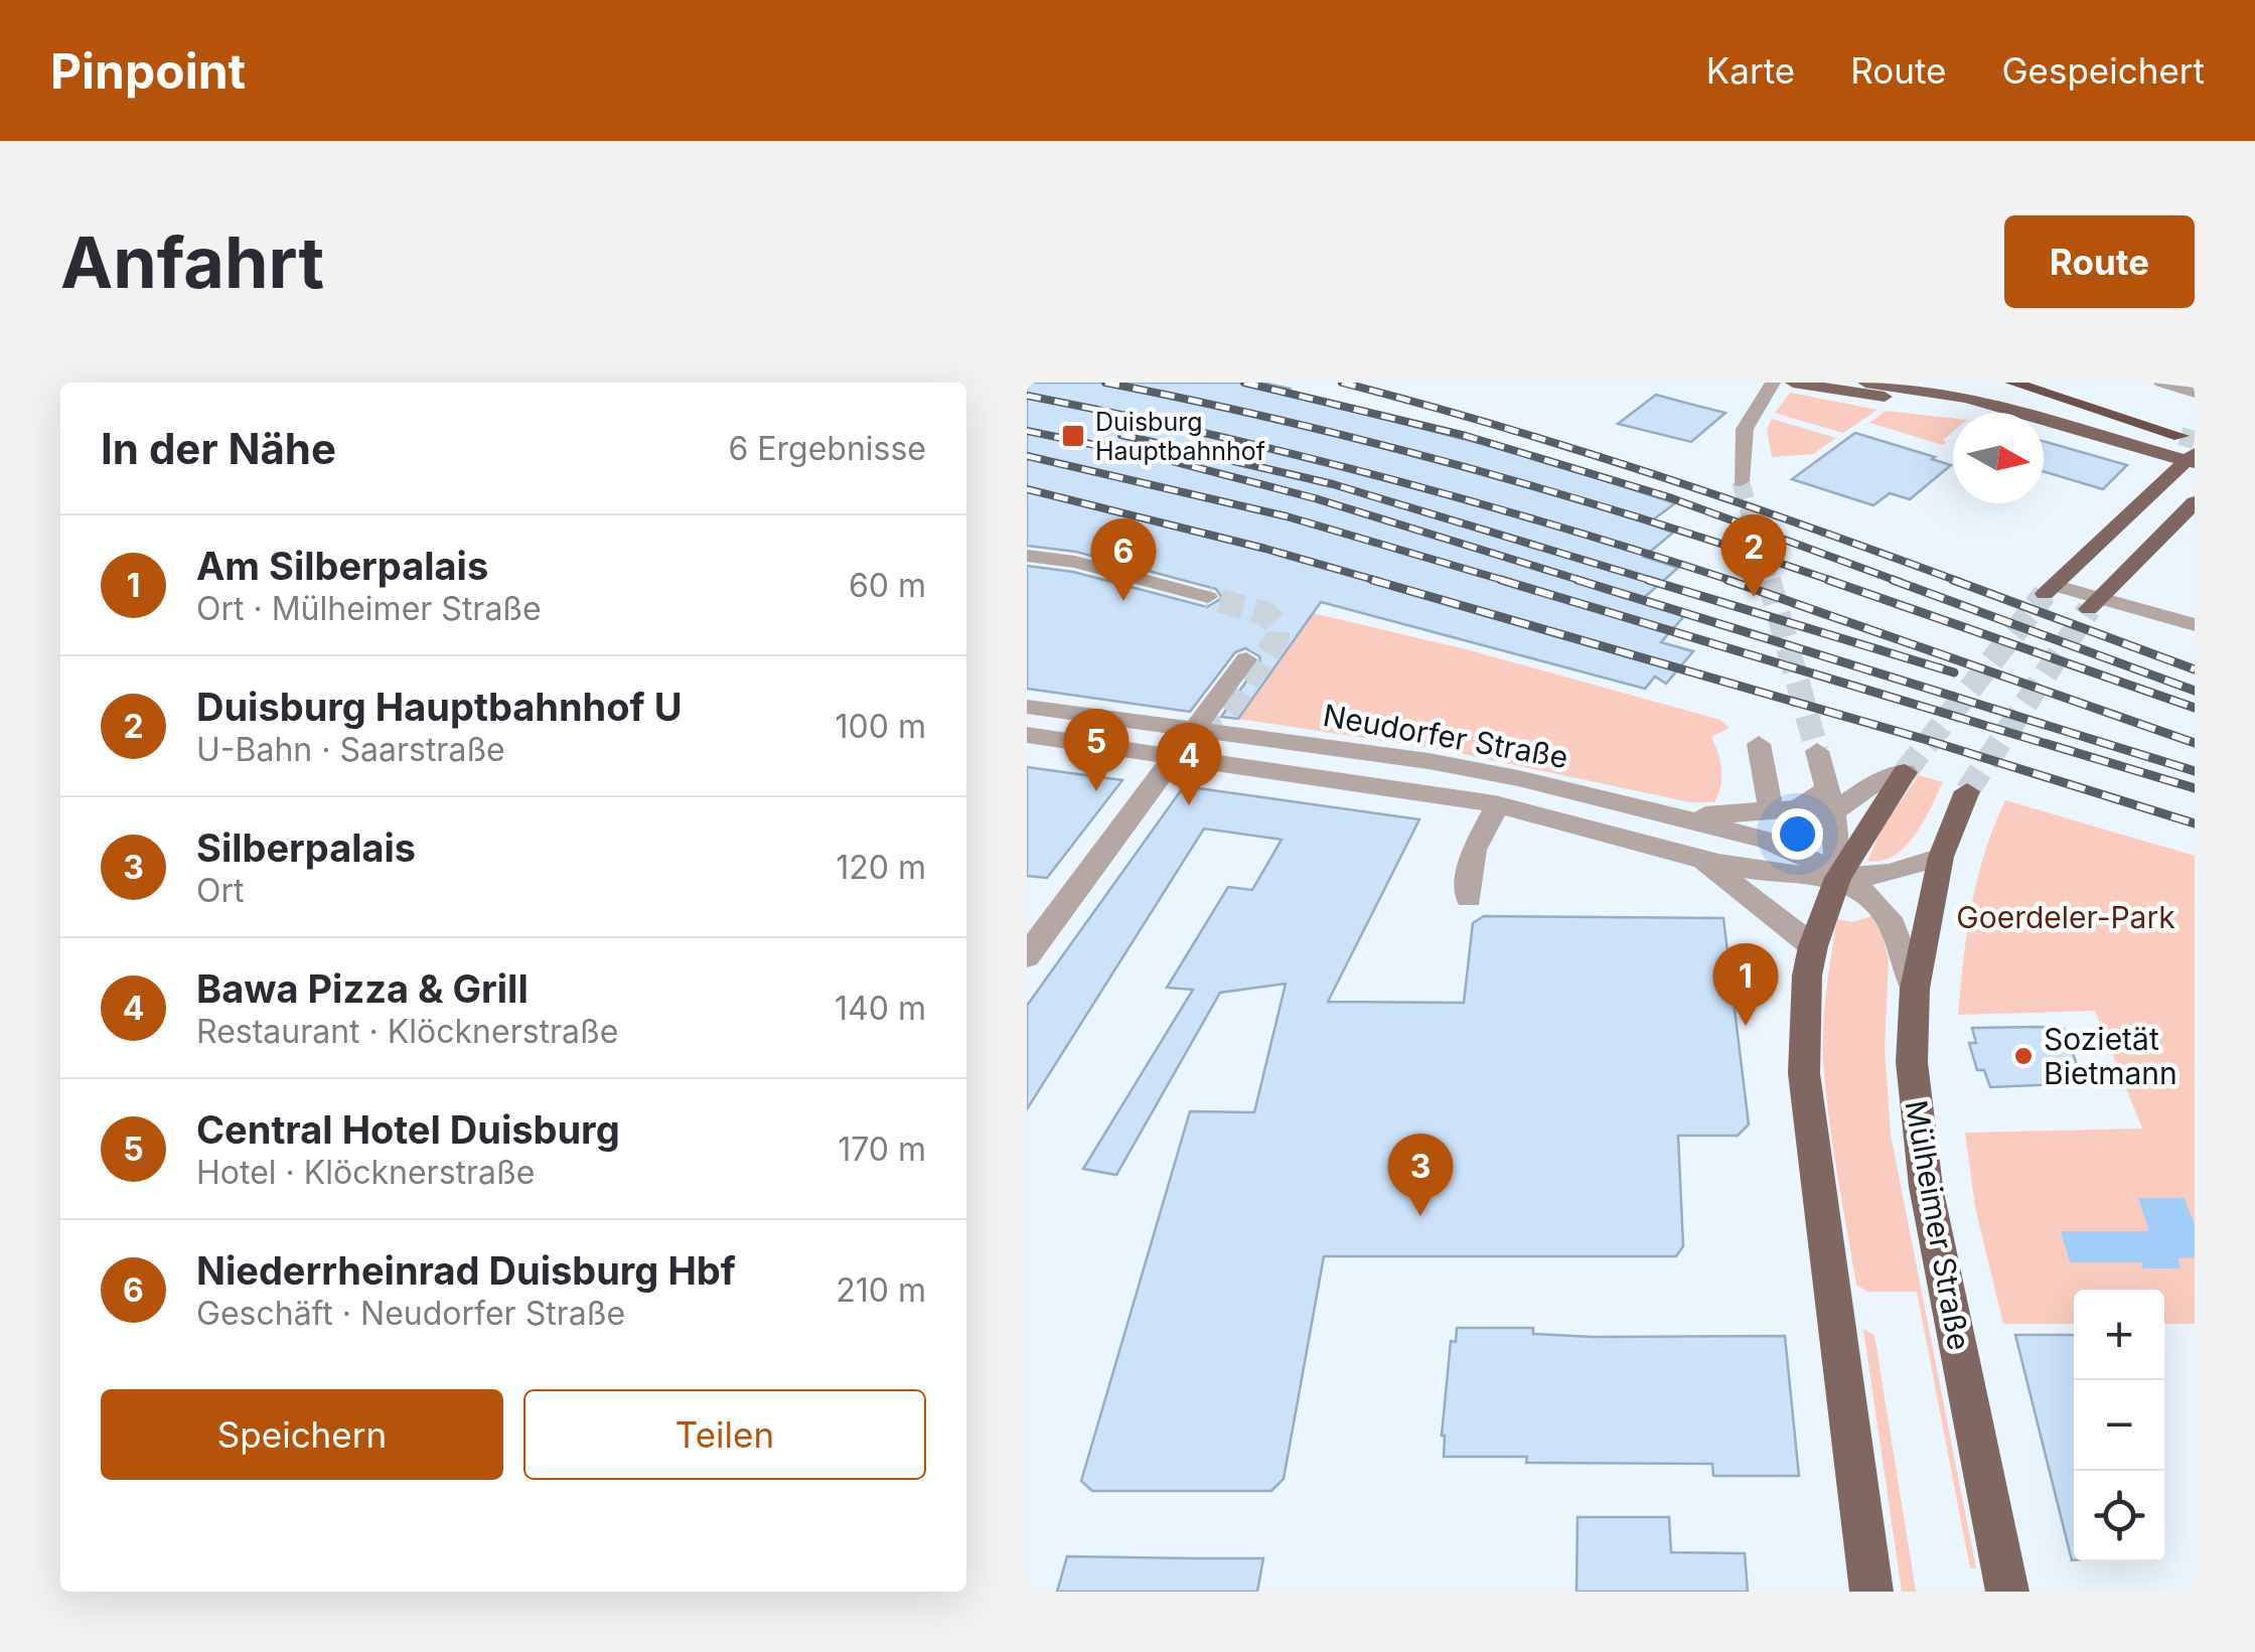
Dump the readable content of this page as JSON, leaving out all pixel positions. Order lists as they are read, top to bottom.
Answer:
{
  "streets": {
    "main road": ["Mülheimer Straße"],
    "street": ["Neudorfer Straße"]
  },
  "crossings": [
    ["Neudorfer Straße", "Mülheimer Straße"]
  ],
  "parks": ["Goerdeler-Park"],
  "places": {
    "transit": ["Duisburg Hauptbahnhof"],
    "other": ["Sozietät Bietmann"]
  },
  "north": "right",
  "page": {
    "header": "Pinpoint",
    "nav": ["Karte", "Route", "Gespeichert"],
    "buttons": [
      "Route",
      ["Speichern", "Teilen"]
    ],
    "title": "Anfahrt",
    "heading": ["In der Nähe", "6 Ergebnisse"],
    "list": [
      {
        "mark": "1",
        "name": "Am Silberpalais",
        "note": "Ort · Mülheimer Straße",
        "value": "60 m"
      },
      {
        "mark": "2",
        "name": "Duisburg Hauptbahnhof U",
        "note": "U-Bahn · Saarstraße",
        "value": "100 m"
      },
      {
        "mark": "3",
        "name": "Silberpalais",
        "note": "Ort",
        "value": "120 m"
      },
      {
        "mark": "4",
        "name": "Bawa Pizza & Grill",
        "note": "Restaurant · Klöcknerstraße",
        "value": "140 m"
      },
      {
        "mark": "5",
        "name": "Central Hotel Duisburg",
        "note": "Hotel · Klöcknerstraße",
        "value": "170 m"
      },
      {
        "mark": "6",
        "name": "Niederrheinrad Duisburg Hbf",
        "note": "Geschäft · Neudorfer Straße",
        "value": "210 m"
      }
    ],
    "pins": [
      "2",
      "6",
      "5",
      "4",
      "1",
      "3"
    ],
    "map_buttons": ["+", "−"]
  }
}
